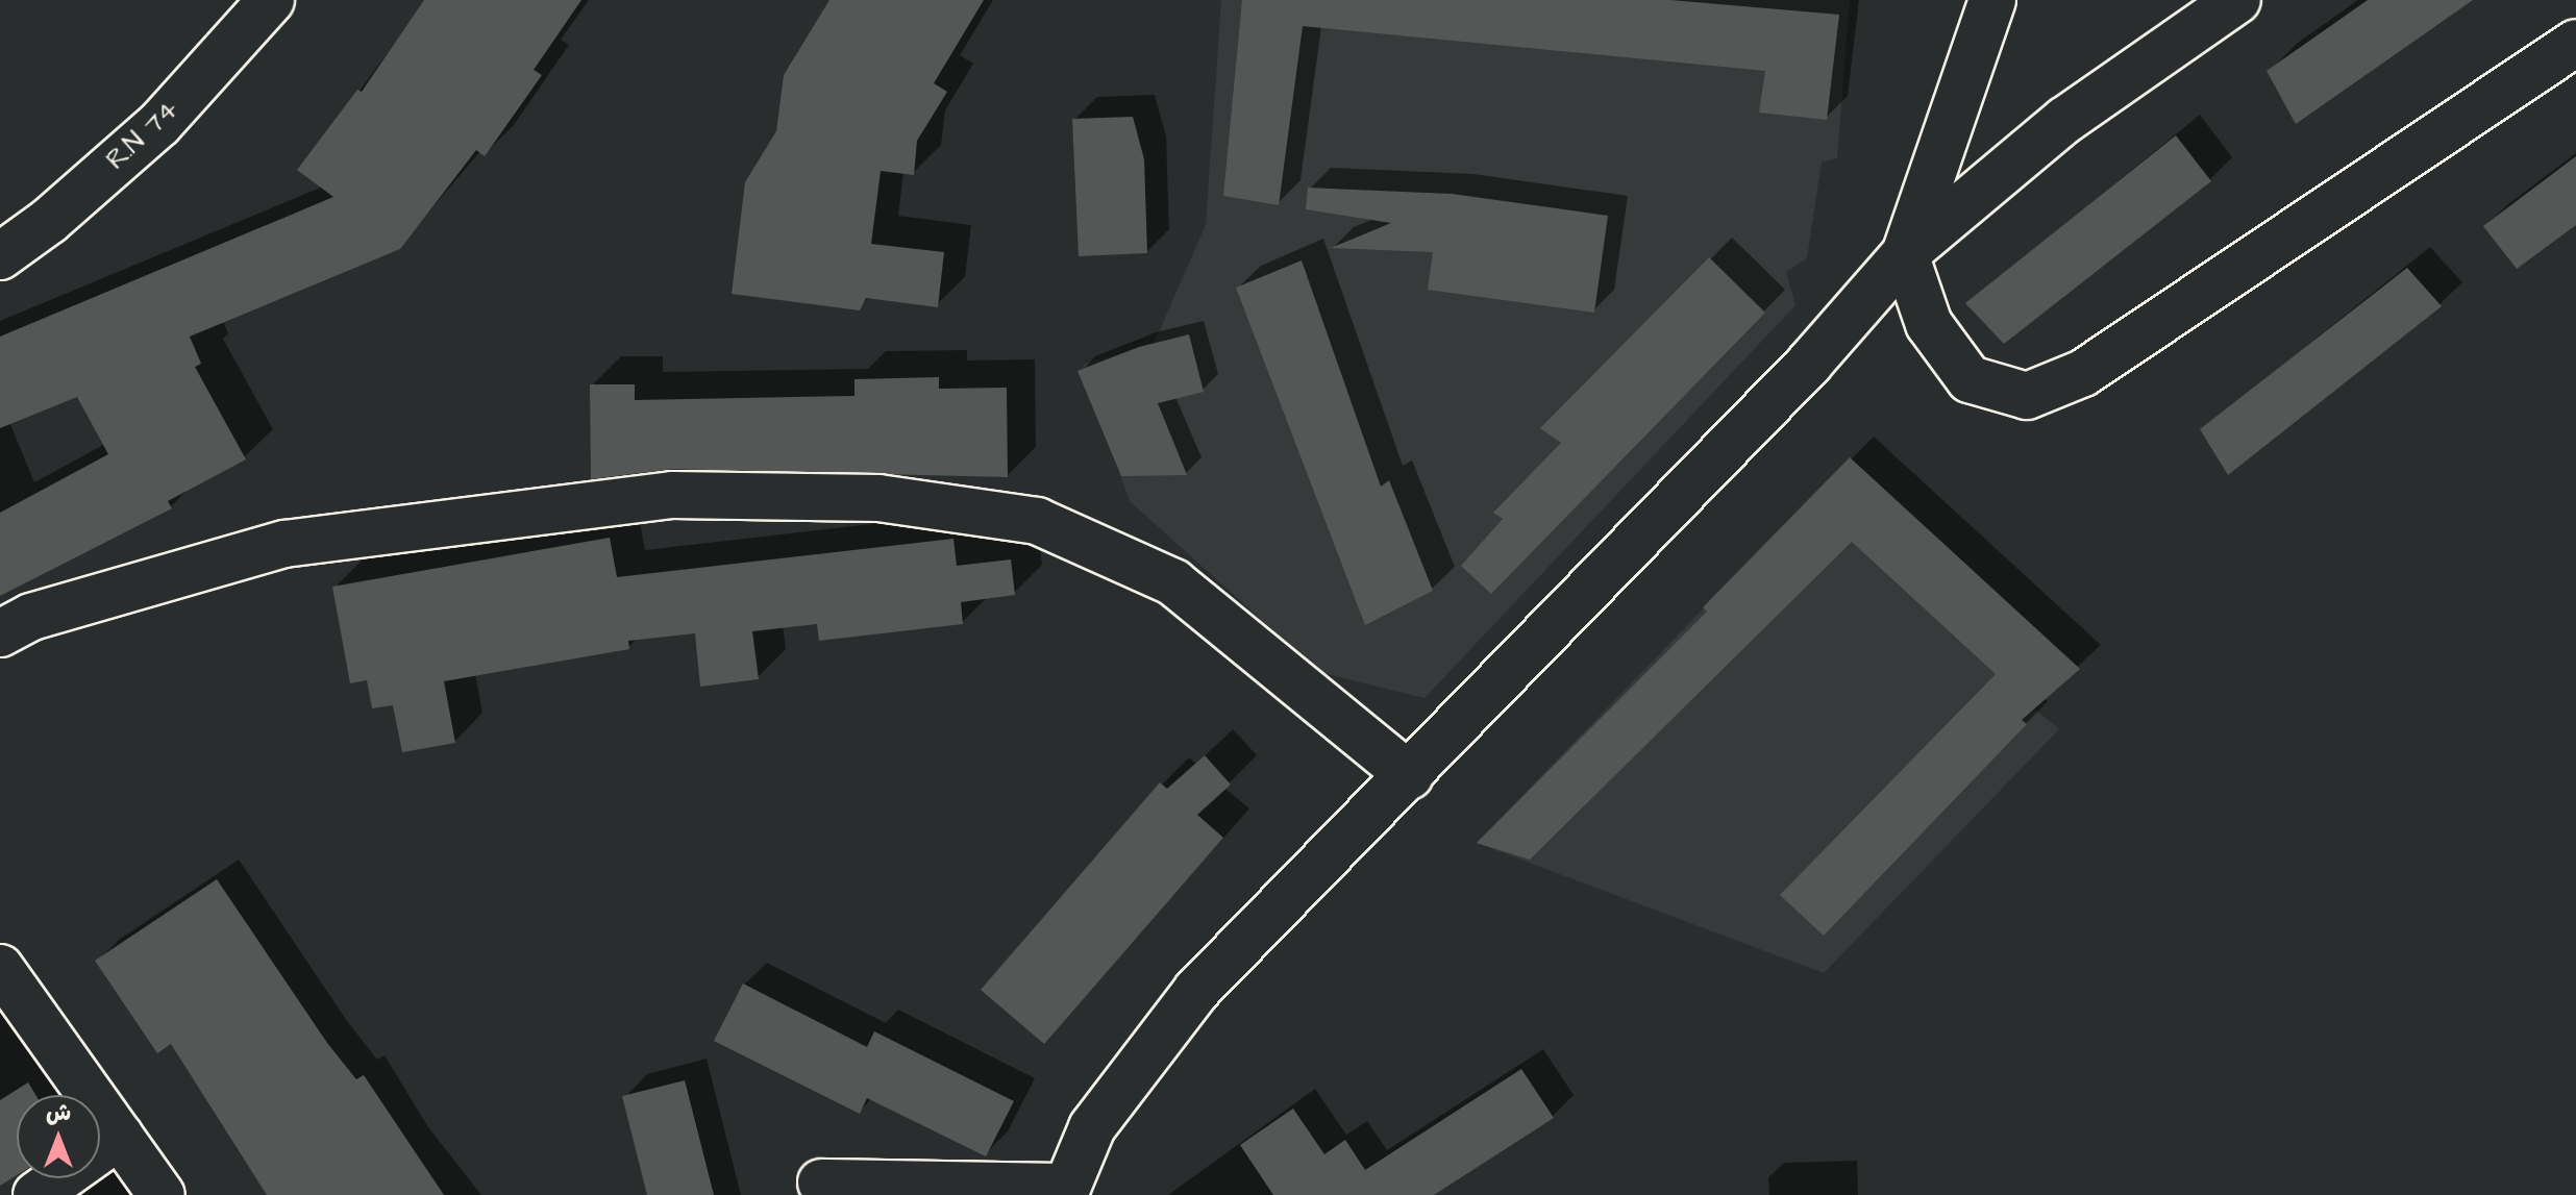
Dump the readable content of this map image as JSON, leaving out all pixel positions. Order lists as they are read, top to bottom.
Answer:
{
  "streets": {
    "street": ["R.N 74"]
  },
  "north": "top"
}
